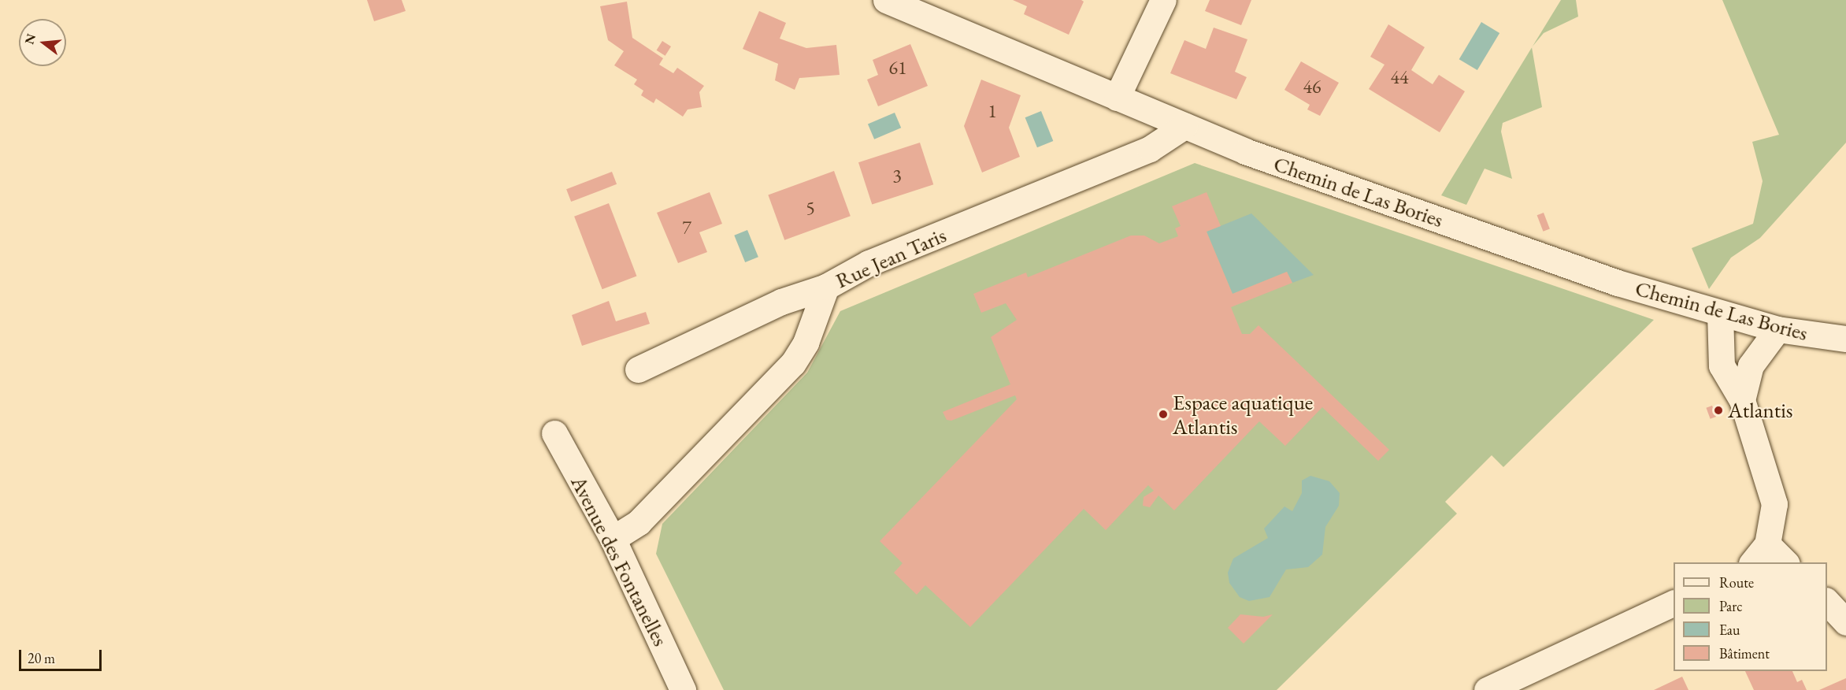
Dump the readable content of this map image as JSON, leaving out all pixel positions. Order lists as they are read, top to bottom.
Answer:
{
  "streets": {
    "street": ["Chemin de Las Bories", "Rue Jean Taris", "Avenue des Fontanelles"]
  },
  "crossings": [
    ["Chemin de Las Bories", "Rue Jean Taris"],
    ["Rue Jean Taris", "Avenue des Fontanelles"]
  ],
  "places": ["Atlantis", "Espace aquatique Atlantis"],
  "house_numbers": [
    "61",
    "44",
    "46",
    "1",
    "3",
    "5",
    "7"
  ],
  "legend": [
    "Route",
    "Parc",
    "Eau",
    "Bâtiment"
  ],
  "scale_bar": "20 m",
  "north": "left"
}
